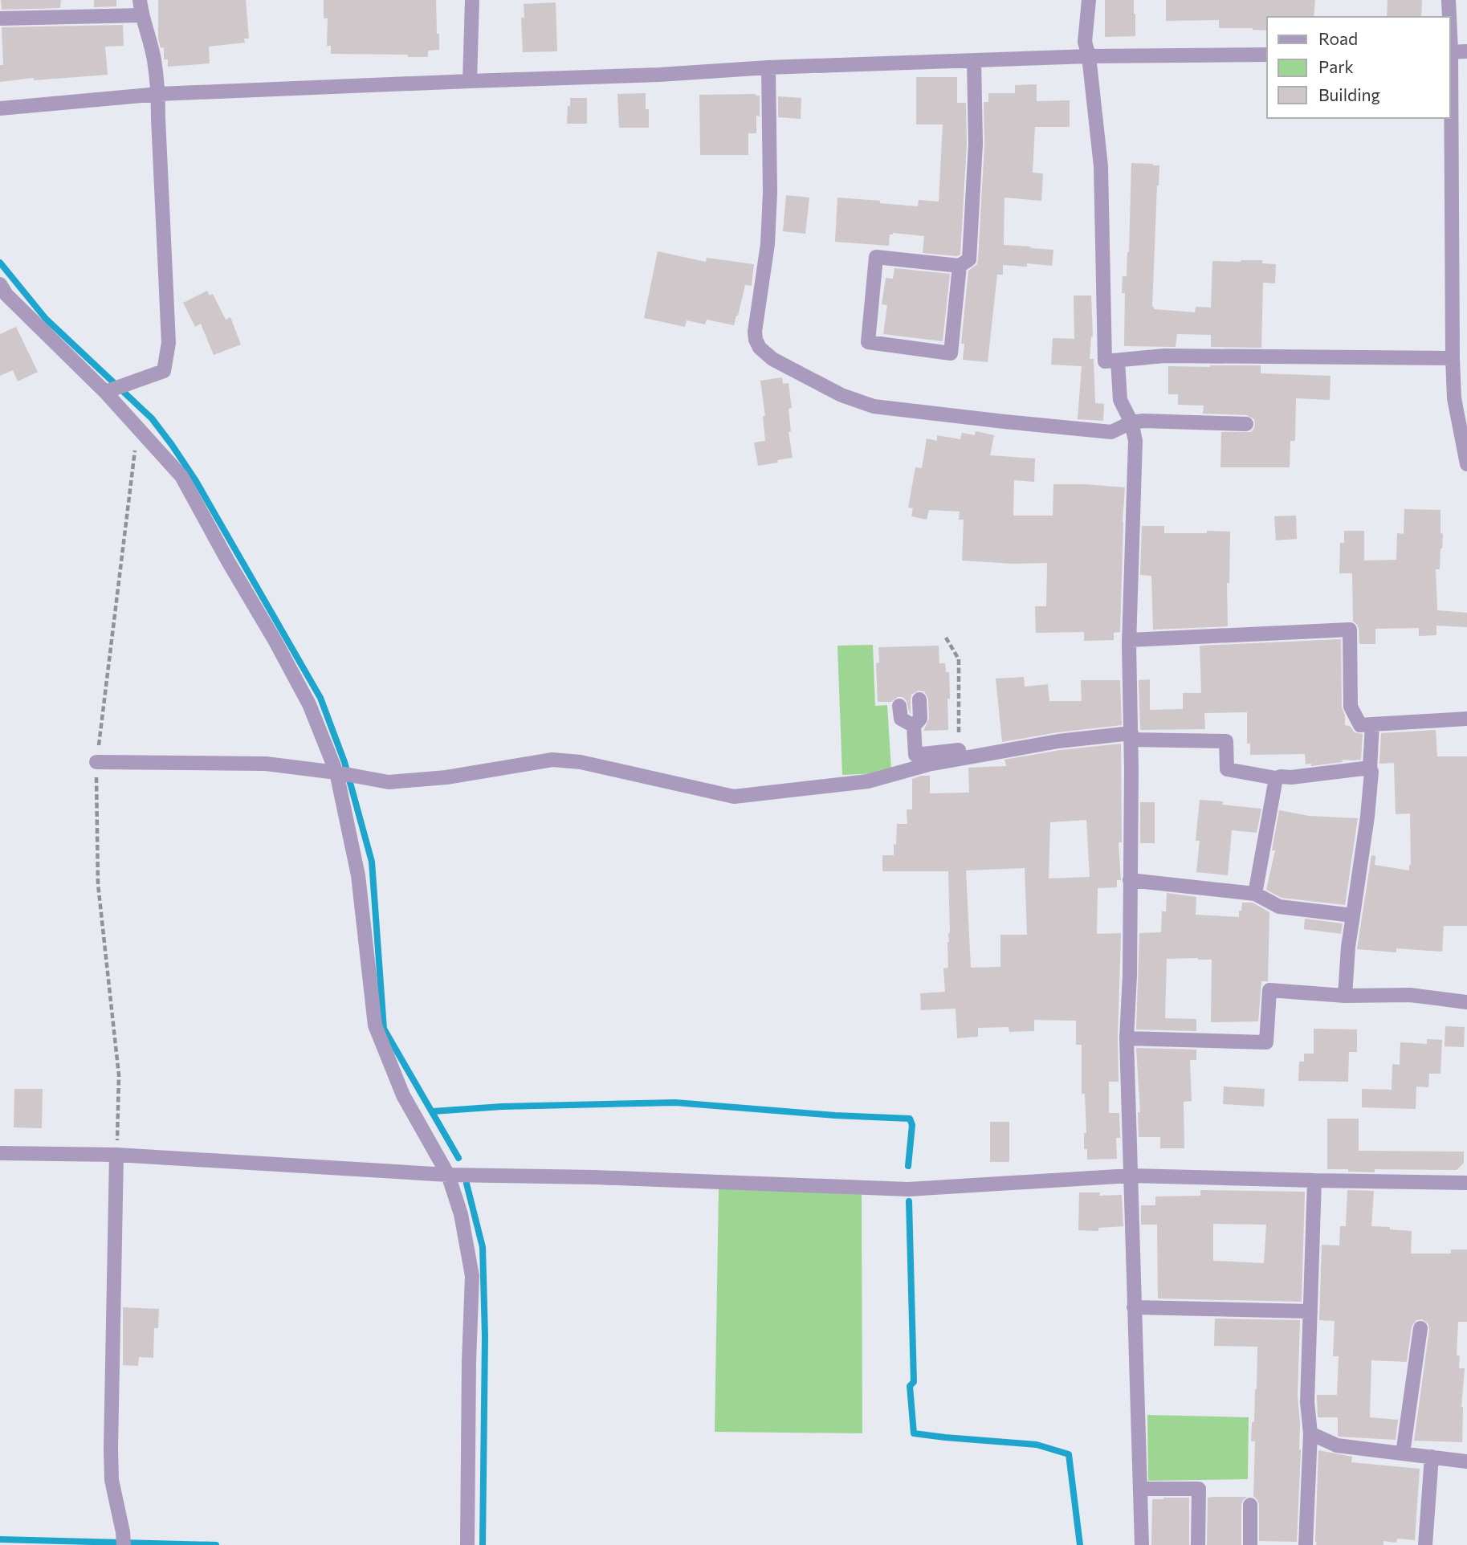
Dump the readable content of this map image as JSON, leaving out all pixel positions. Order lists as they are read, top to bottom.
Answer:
{
  "legend": ["Road", "Park", "Building"]
}
